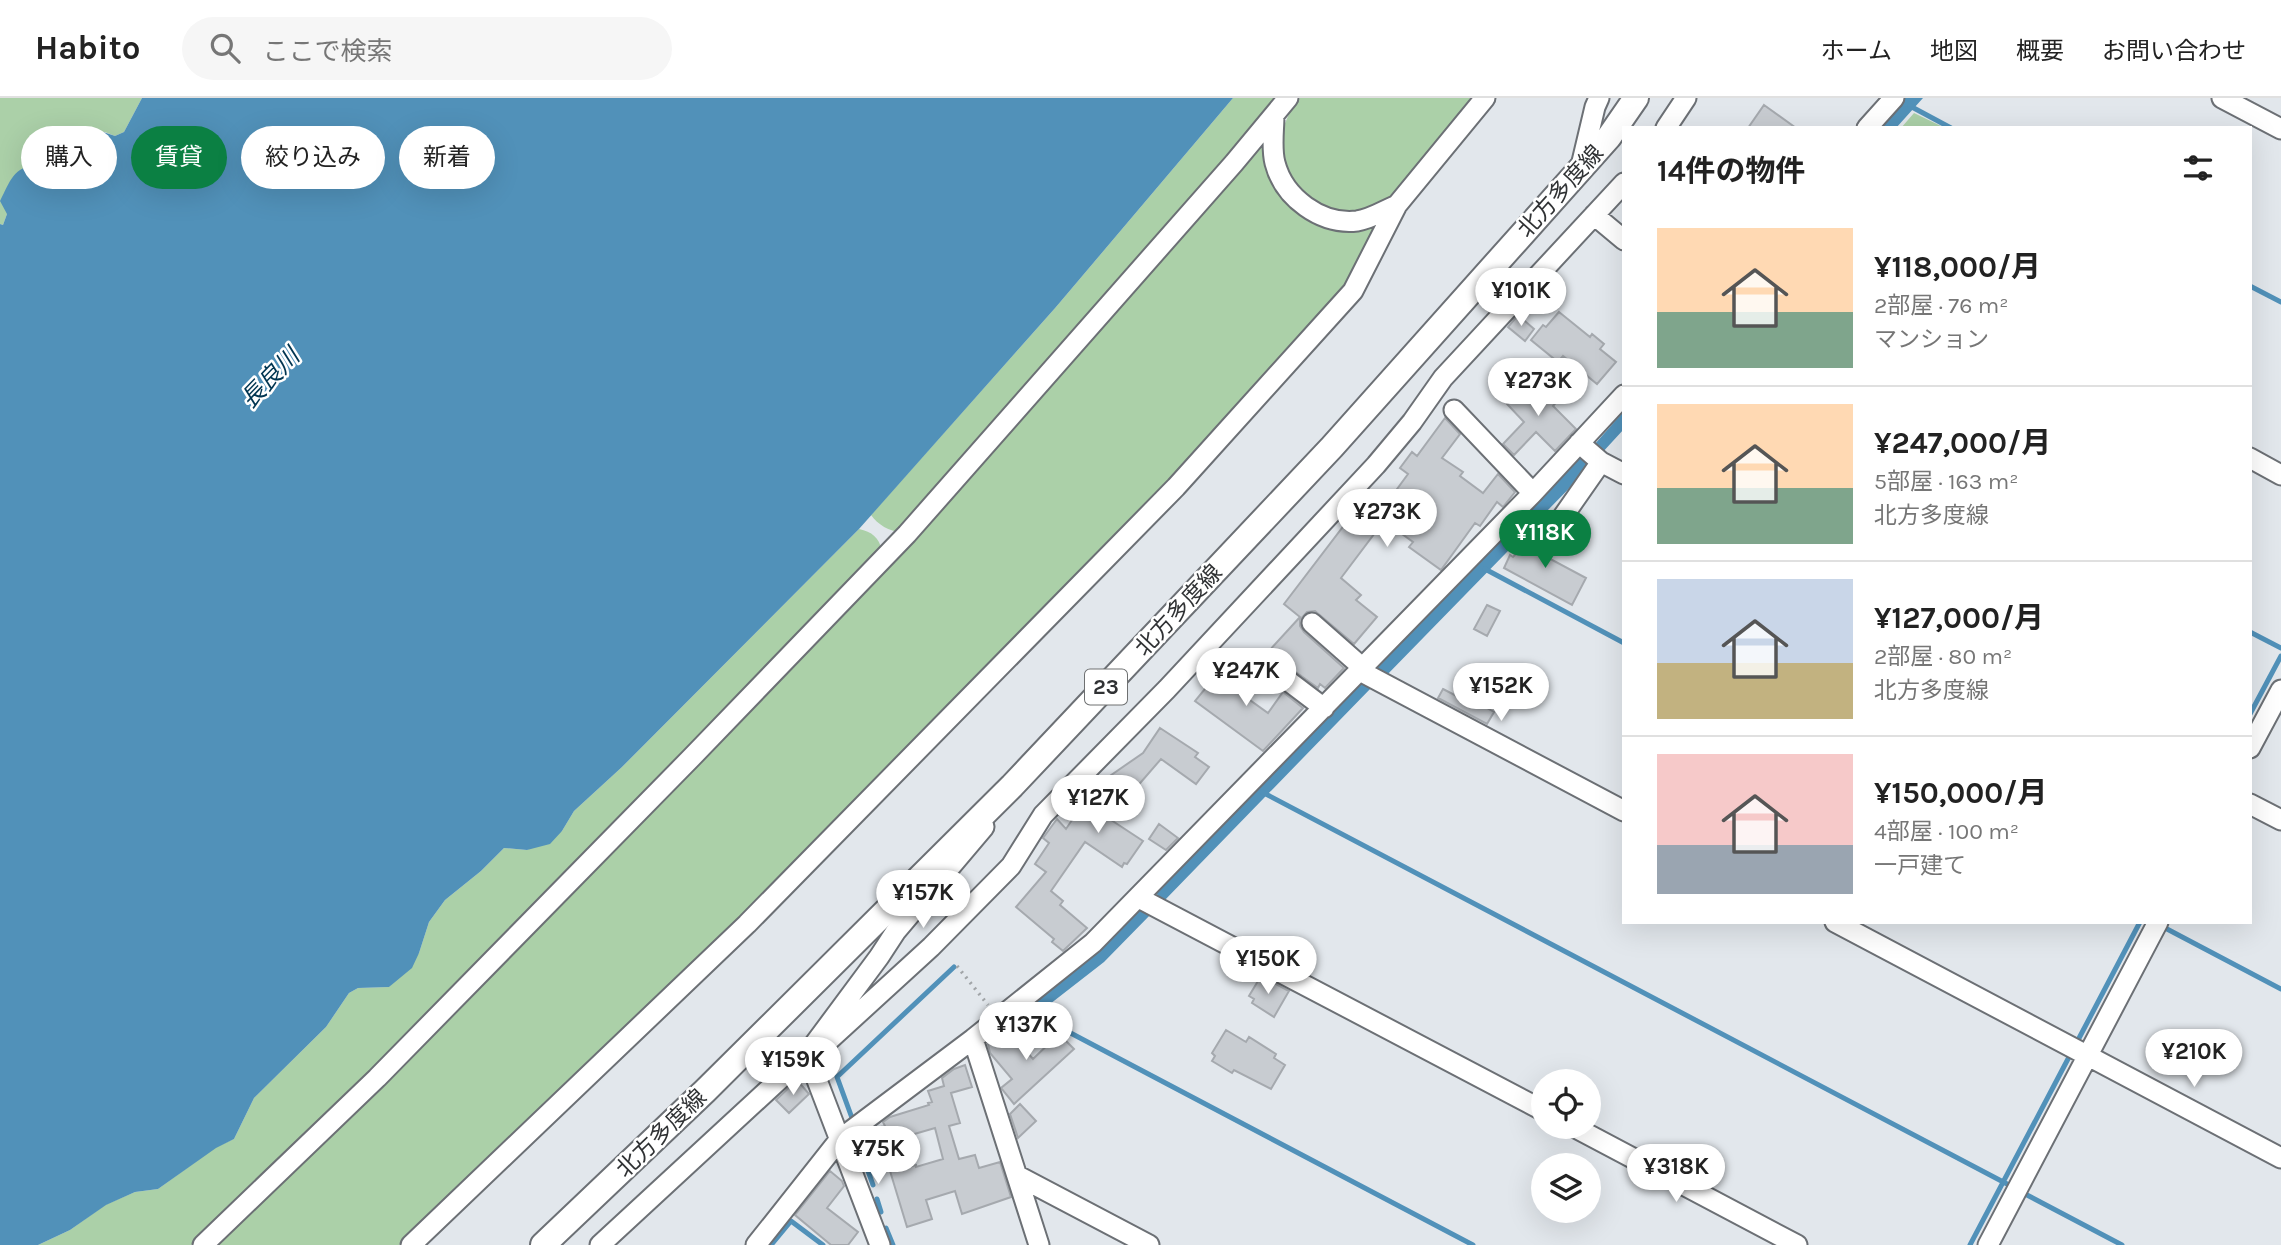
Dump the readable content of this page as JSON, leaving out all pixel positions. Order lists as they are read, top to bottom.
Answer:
{
  "streets": {
    "main road": ["北方多度線", "23"]
  },
  "water": ["長良川"],
  "page": {
    "header": "Habito",
    "search": "ここで検索",
    "nav": [
      "ホーム",
      "地図",
      "概要",
      "お問い合わせ"
    ],
    "chip": [
      "購入",
      "賃貸",
      "絞り込み",
      "新着"
    ],
    "heading": "14件の物件",
    "list": [
      {
        "name": "¥118,000/月",
        "note": "2部屋 · 76 m² · マンション"
      },
      {
        "name": "¥247,000/月",
        "note": "5部屋 · 163 m² · 北方多度線"
      },
      {
        "name": "¥127,000/月",
        "note": "2部屋 · 80 m² · 北方多度線"
      },
      {
        "name": "¥150,000/月",
        "note": "4部屋 · 100 m² · 一戸建て"
      }
    ],
    "price": [
      "¥101K",
      "¥273K",
      "¥273K",
      "¥118K",
      "¥247K",
      "¥152K",
      "¥127K",
      "¥157K",
      "¥150K",
      "¥137K",
      "¥210K",
      "¥159K",
      "¥75K",
      "¥318K"
    ]
  }
}
